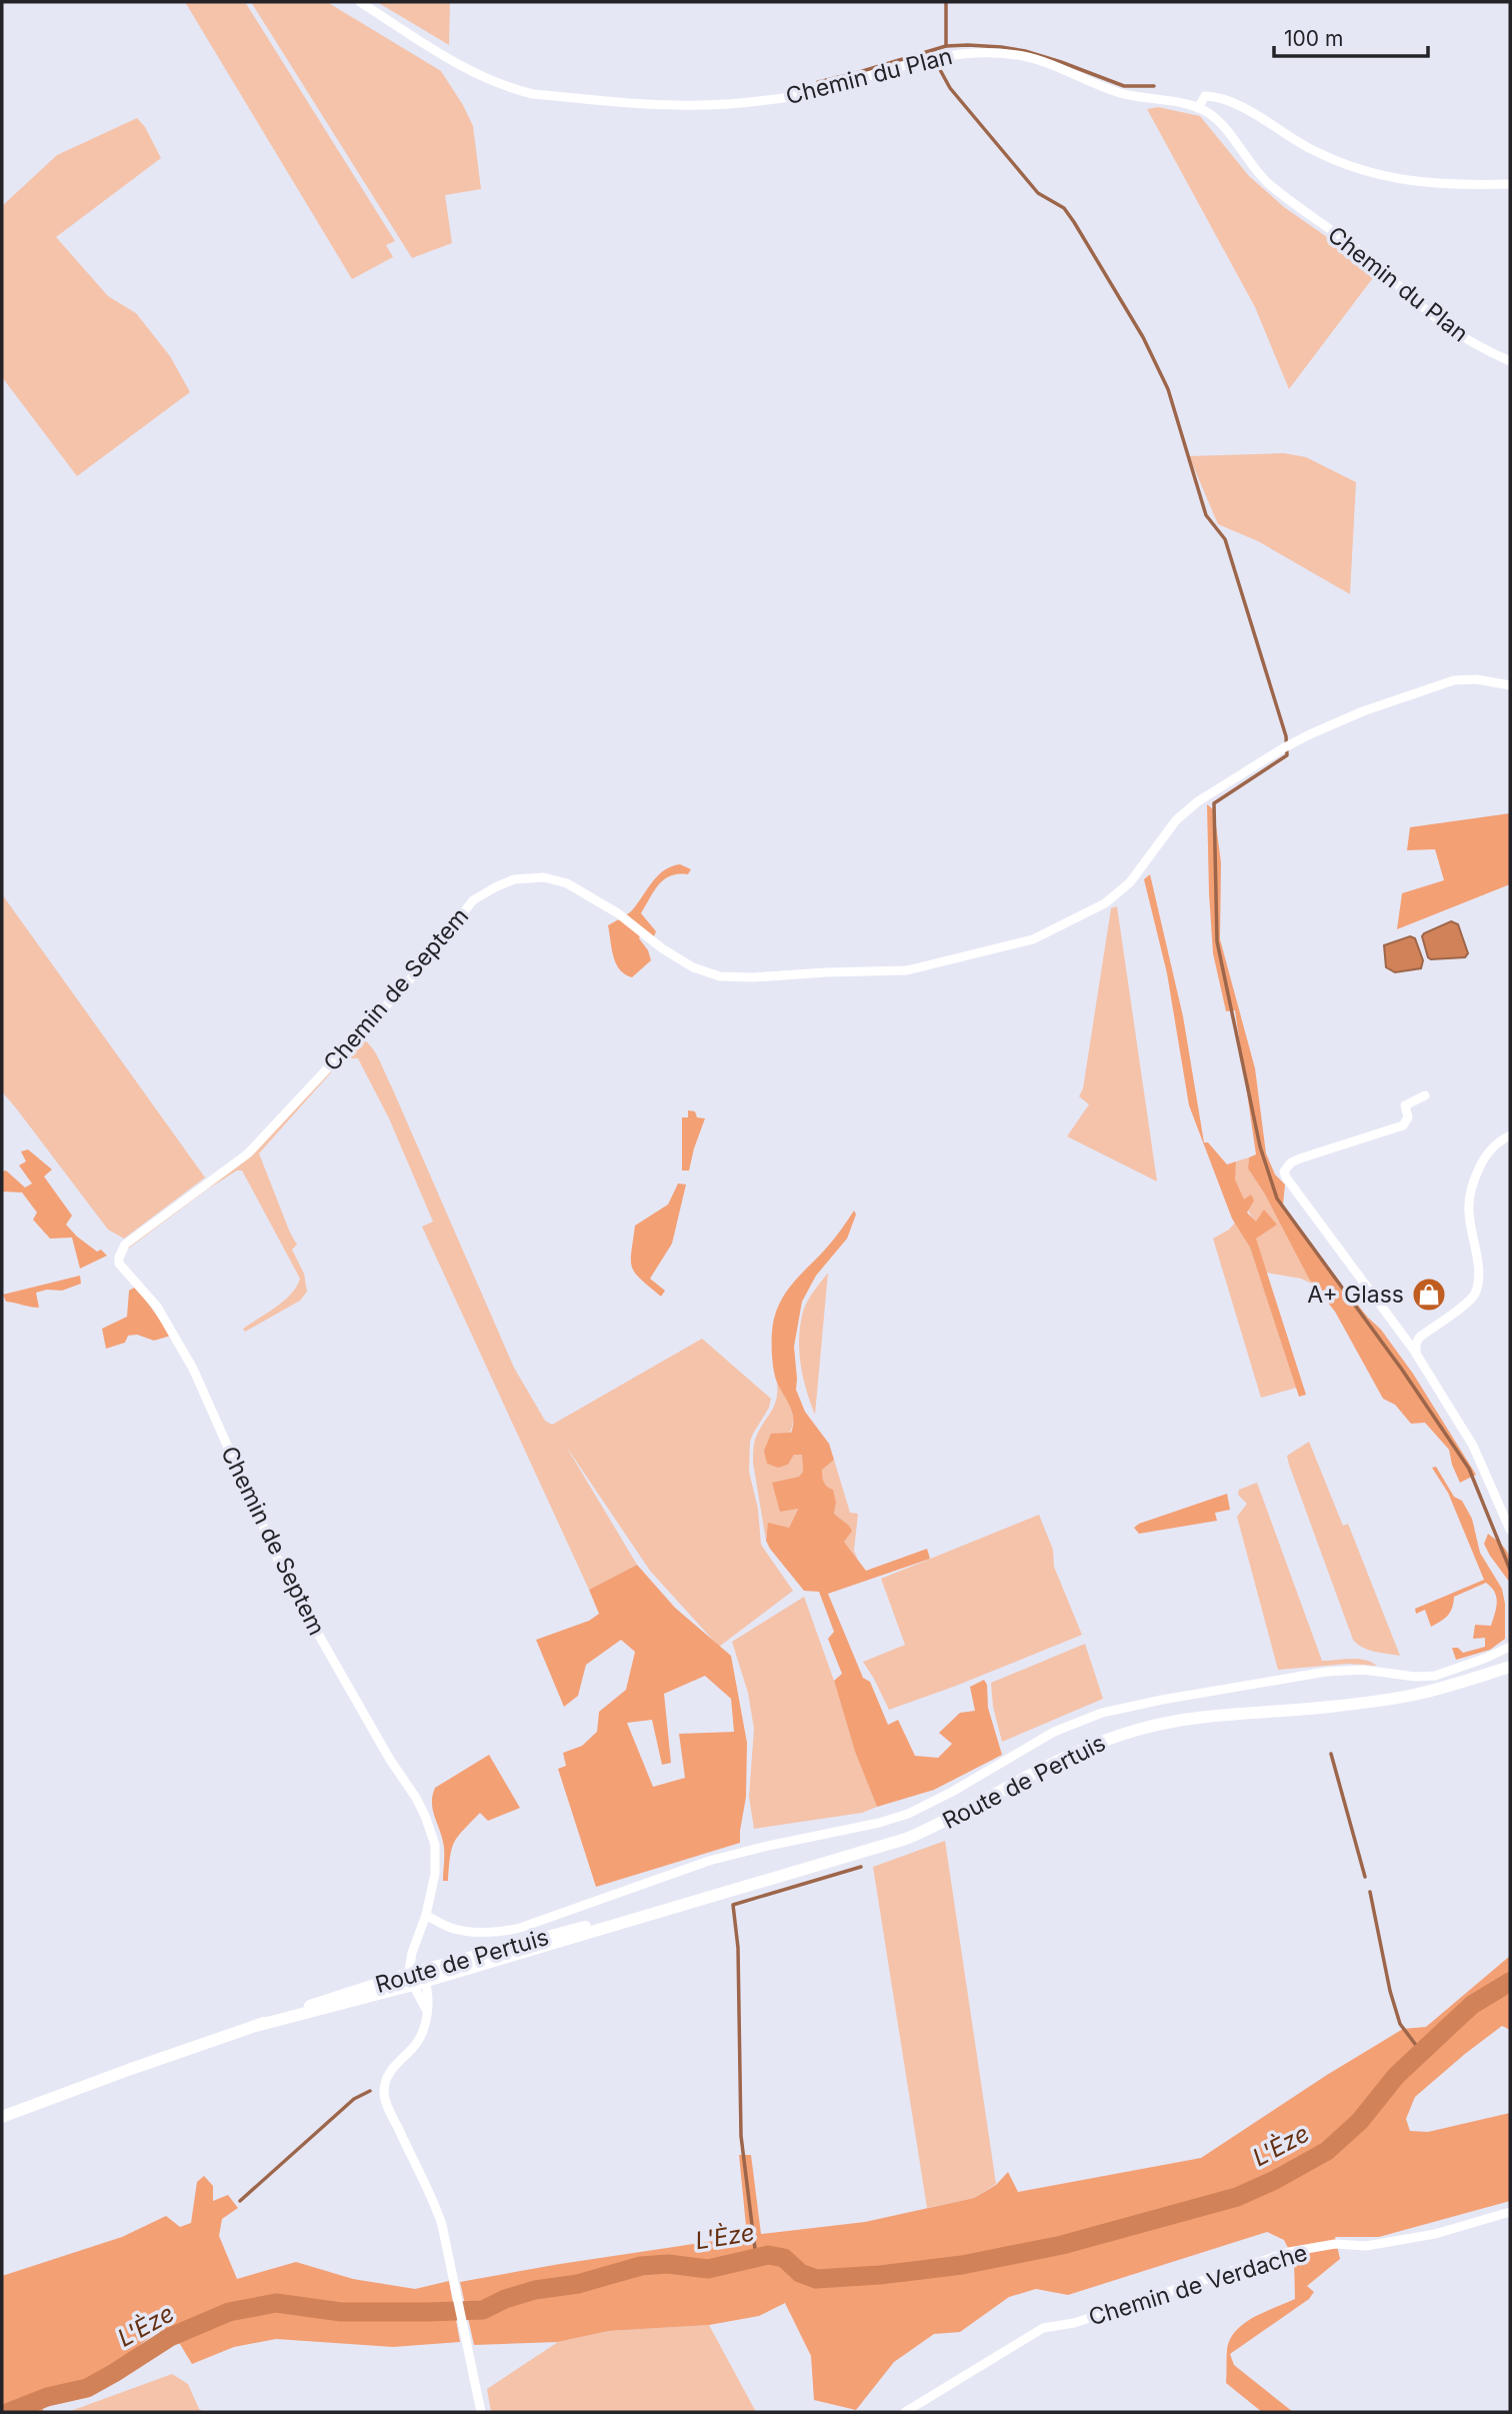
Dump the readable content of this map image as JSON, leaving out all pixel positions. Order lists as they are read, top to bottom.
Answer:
{
  "streets": {
    "main road": ["Route de Pertuis"],
    "street": ["Chemin du Plan", "Chemin de Septem", "Chemin de Verdache"]
  },
  "crossings": [
    ["Chemin de Septem", "Route de Pertuis"]
  ],
  "water": ["L'Èze"],
  "places": {
    "shop": ["A+ Glass"]
  },
  "scale_bar": "100 m"
}
